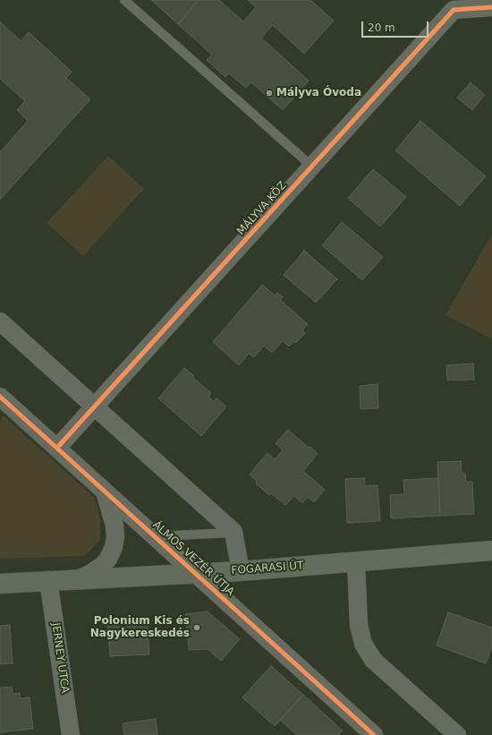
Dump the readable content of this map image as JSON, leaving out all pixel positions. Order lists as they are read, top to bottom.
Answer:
{
  "streets": {
    "main road": ["FOGARASI ÚT"],
    "street": ["MÁLYVA KÖZ", "ÁLMOS VEZÉR ÚTJA", "JERNEY UTCA"]
  },
  "crossings": [
    ["MÁLYVA KÖZ", "ÁLMOS VEZÉR ÚTJA"],
    ["ÁLMOS VEZÉR ÚTJA", "FOGARASI ÚT"],
    ["FOGARASI ÚT", "JERNEY UTCA"]
  ],
  "places": ["Mályva Óvoda", "Polonium Kis és Nagykereskedés"],
  "scale_bar": "20 m"
}
